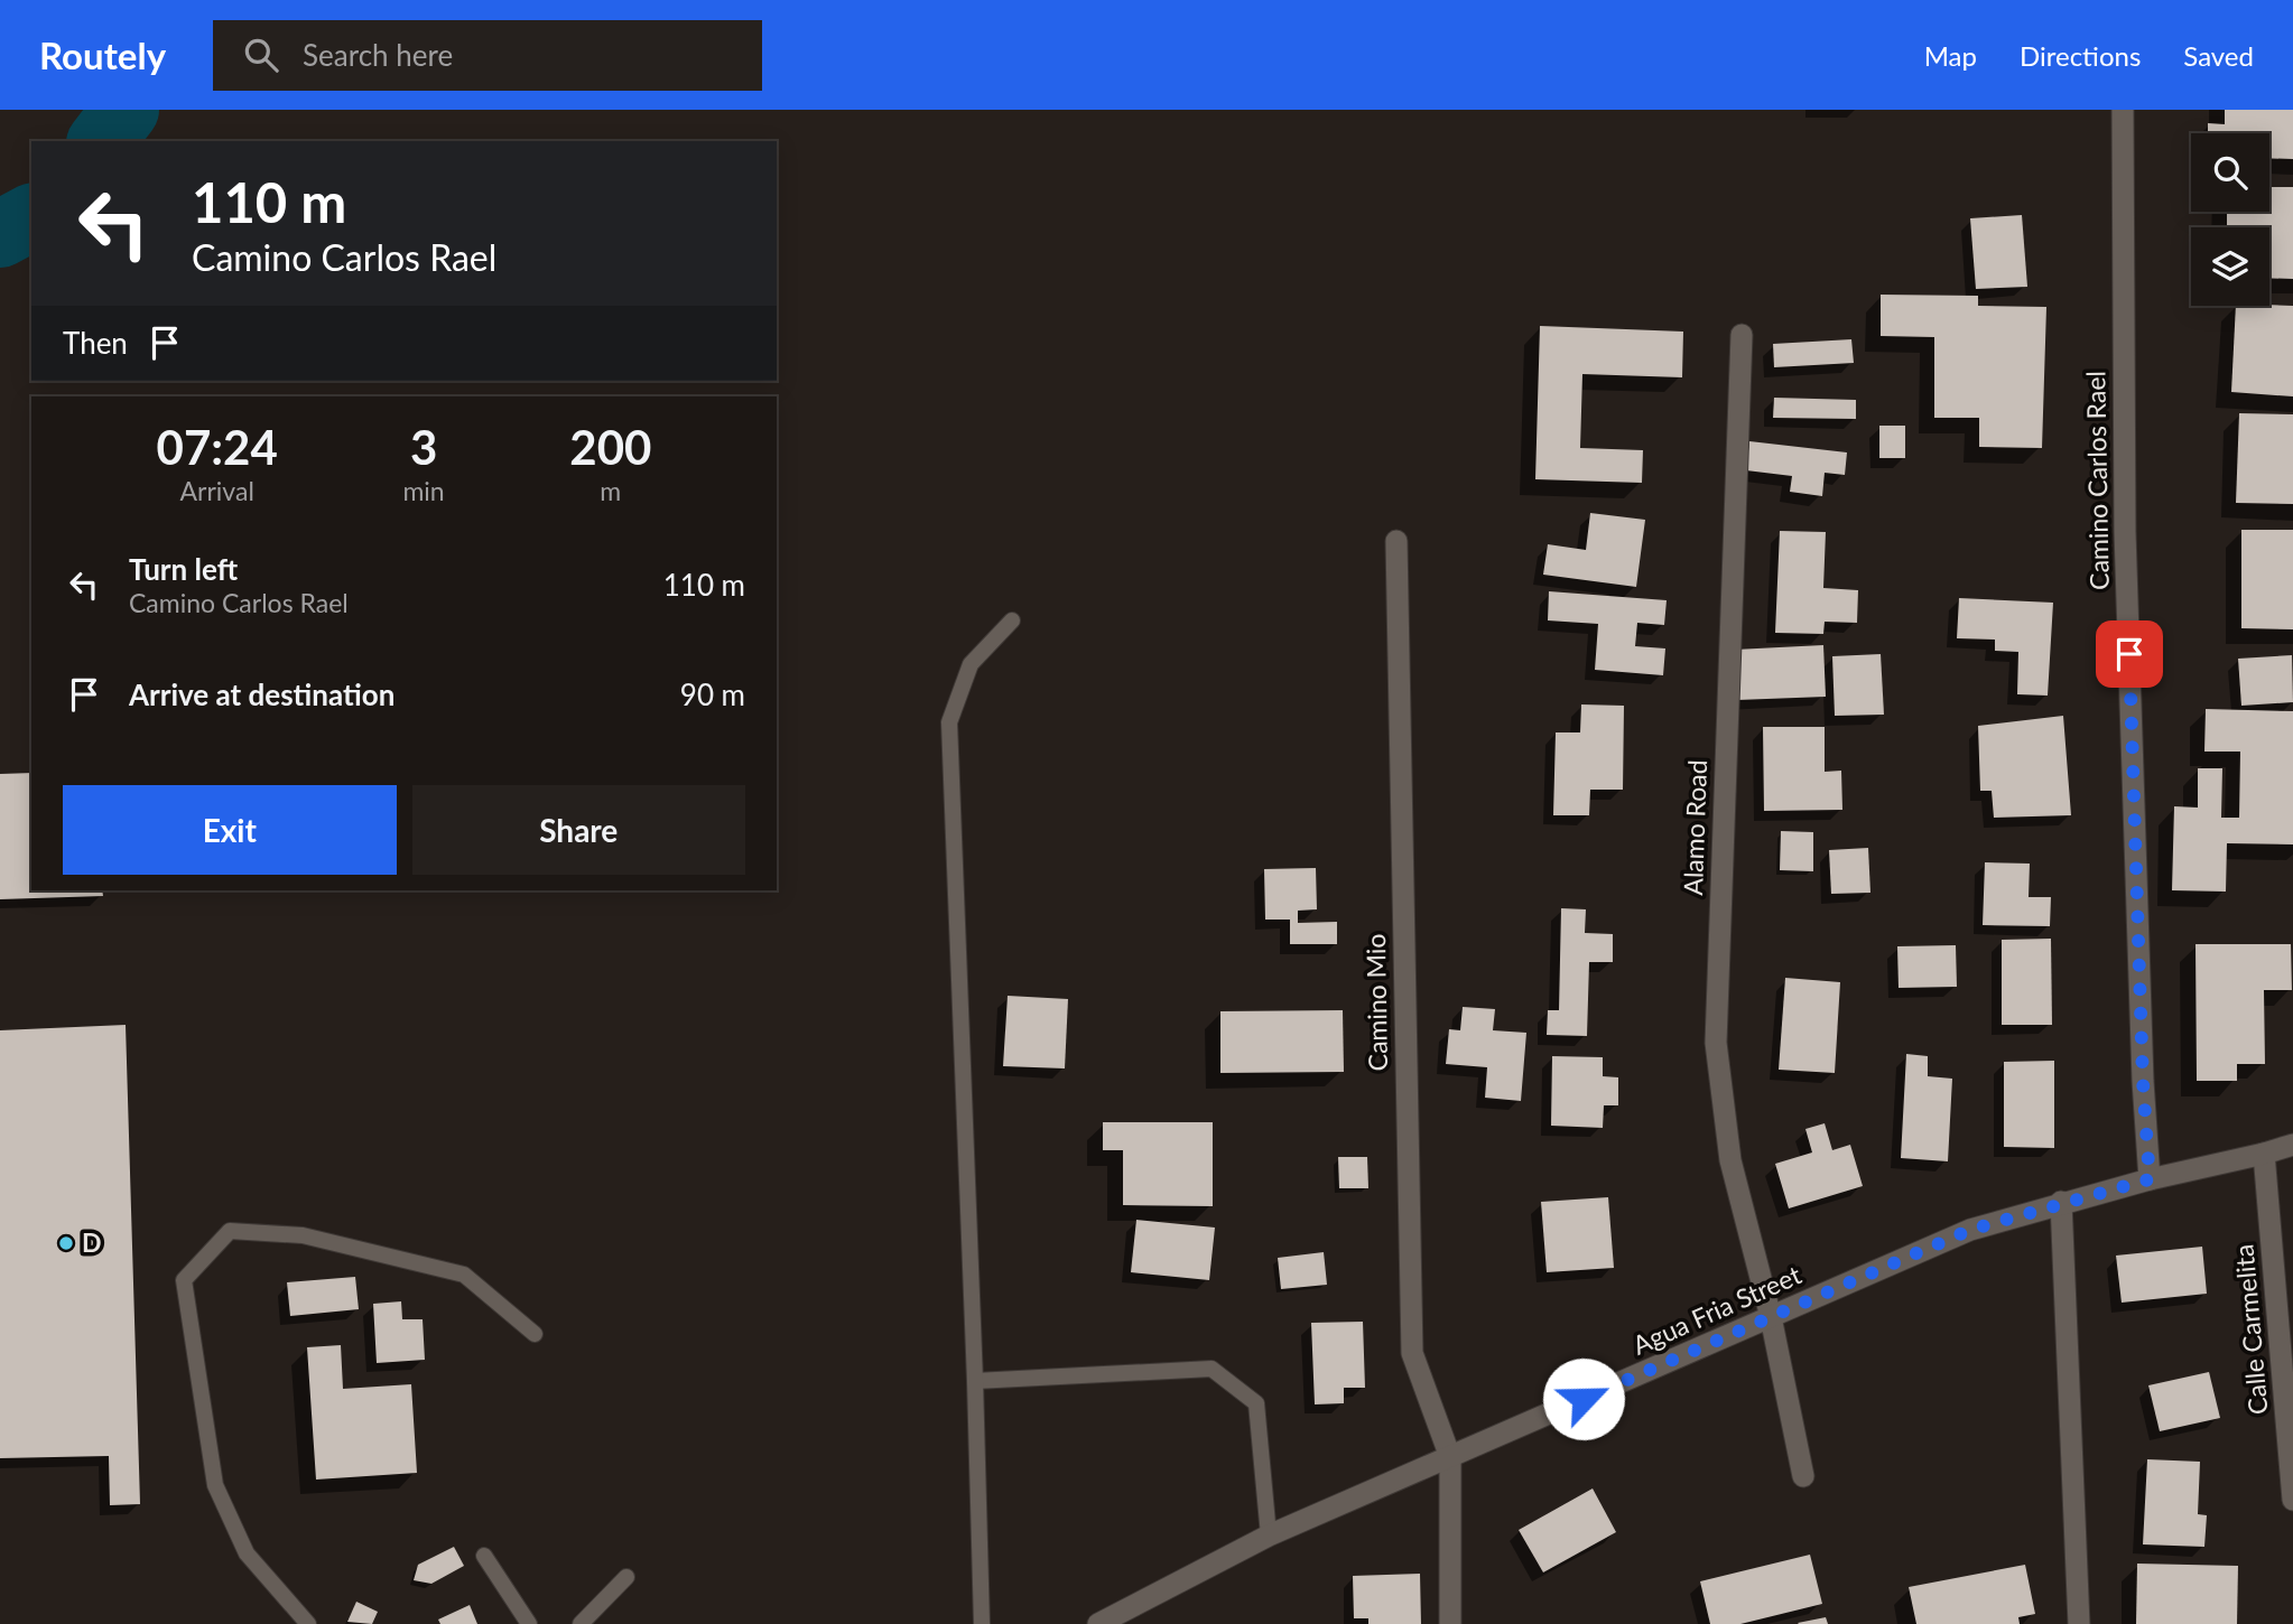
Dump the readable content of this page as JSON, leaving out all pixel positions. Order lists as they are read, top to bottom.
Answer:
{
  "streets": {
    "street": [
      "Camino Carlos Rael",
      "Alamo Road",
      "Camino Mio",
      "Agua Fria Street",
      "Calle Carmelita"
    ]
  },
  "crossings": [
    ["Camino Carlos Rael", "Agua Fria Street"],
    ["Alamo Road", "Agua Fria Street"],
    ["Camino Mio", "Agua Fria Street"],
    ["Agua Fria Street", "Calle Carmelita"]
  ],
  "places": ["D"],
  "page": {
    "header": "Routely",
    "search": "Search here",
    "nav": ["Map", "Directions", "Saved"],
    "turn": ["110 m", "Camino Carlos Rael"],
    "then": "Then",
    "eta": [
      "07:24",
      "Arrival",
      "3",
      "min",
      "200",
      "m"
    ],
    "list": [
      {
        "name": "Turn left",
        "note": "Camino Carlos Rael",
        "value": "110 m"
      },
      {
        "name": "Arrive at destination",
        "value": "90 m"
      }
    ],
    "buttons": ["Exit", "Share"]
  }
}
